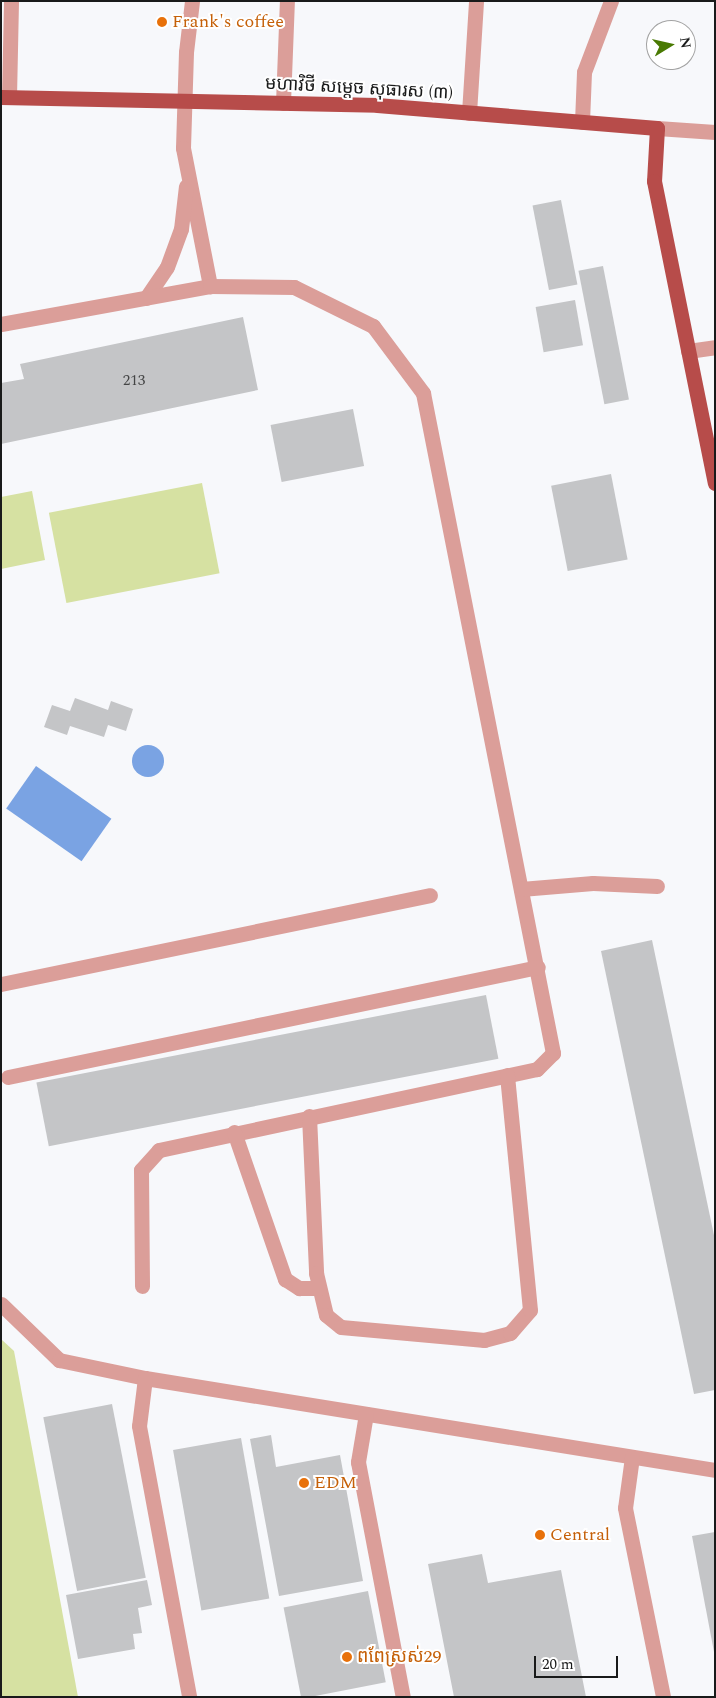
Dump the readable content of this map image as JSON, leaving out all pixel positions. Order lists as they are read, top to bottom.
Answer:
{
  "streets": {
    "main road": ["មហាវិថី សម្តេច សុធារស (៣)"]
  },
  "places": [
    "Frank's coffee",
    "EDM",
    "Central",
    "ពពែស្រស់29"
  ],
  "house_numbers": ["213"],
  "scale_bar": "20 m",
  "north": "right"
}
